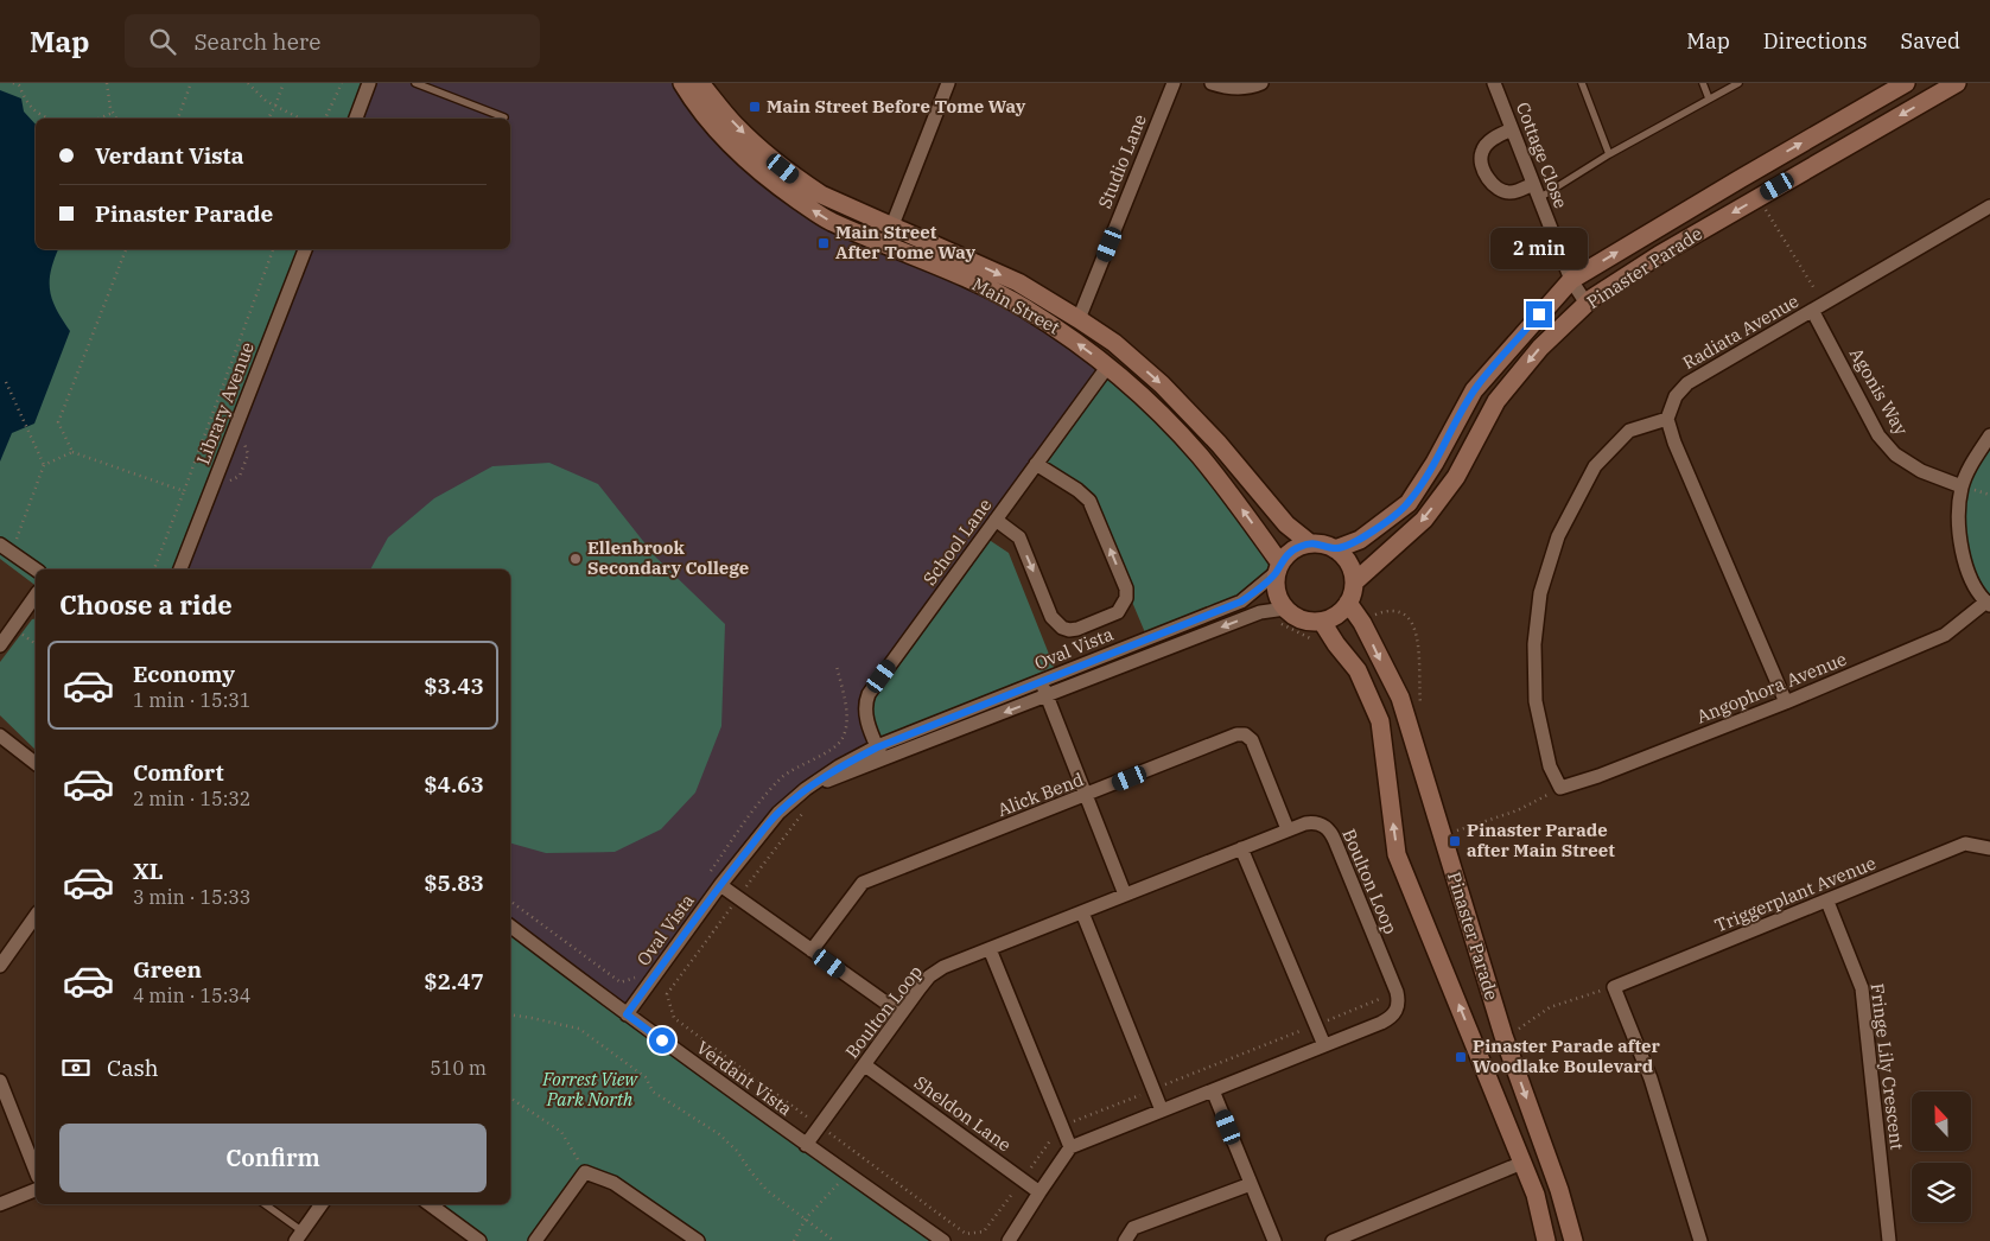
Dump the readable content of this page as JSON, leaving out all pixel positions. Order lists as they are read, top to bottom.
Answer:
{
  "streets": {
    "main road": ["Pinaster Parade", "Main Street"],
    "street": [
      "Cottage Close",
      "Studio Lane",
      "Radiata Avenue",
      "Agonis Way",
      "Library Avenue",
      "School Lane",
      "Oval Vista",
      "Angophora Avenue",
      "Alick Bend",
      "Boulton Loop",
      "Triggerplant Avenue",
      "Fringe Lily Crescent",
      "Verdant Vista",
      "Sheldon Lane"
    ]
  },
  "crossings": [
    ["Cottage Close", "Pinaster Parade"],
    ["Studio Lane", "Main Street"],
    ["Pinaster Parade", "Main Street"],
    ["Pinaster Parade", "Oval Vista"],
    ["Main Street", "School Lane"],
    ["Main Street", "Oval Vista"],
    ["Radiata Avenue", "Agonis Way"],
    ["School Lane", "Oval Vista"],
    ["Oval Vista", "Verdant Vista"],
    ["Alick Bend", "Boulton Loop"],
    ["Boulton Loop", "Verdant Vista"],
    ["Boulton Loop", "Sheldon Lane"],
    ["Triggerplant Avenue", "Fringe Lily Crescent"]
  ],
  "parks": ["Forrest View Park North"],
  "places": {
    "transit": [
      "Main Street Before Tome Way",
      "Main Street After Tome Way",
      "Pinaster Parade after Main Street",
      "Pinaster Parade after Woodlake Boulevard"
    ],
    "other": ["Ellenbrook Secondary College"]
  },
  "north": "top",
  "page": {
    "header": "Map",
    "search": "Search here",
    "nav": ["Map", "Directions", "Saved"],
    "banner": ["Verdant Vista", "Pinaster Parade"],
    "bubble": "2 min",
    "heading": "Choose a ride",
    "list": [
      {
        "name": "Economy",
        "note": "1 min · 15:31",
        "value": "$3.43"
      },
      {
        "name": "Comfort",
        "note": "2 min · 15:32",
        "value": "$4.63"
      },
      {
        "name": "XL",
        "note": "3 min · 15:33",
        "value": "$5.83"
      },
      {
        "name": "Green",
        "note": "4 min · 15:34",
        "value": "$2.47"
      }
    ],
    "pay": ["Cash", "510 m"],
    "buttons": "Confirm"
  }
}
